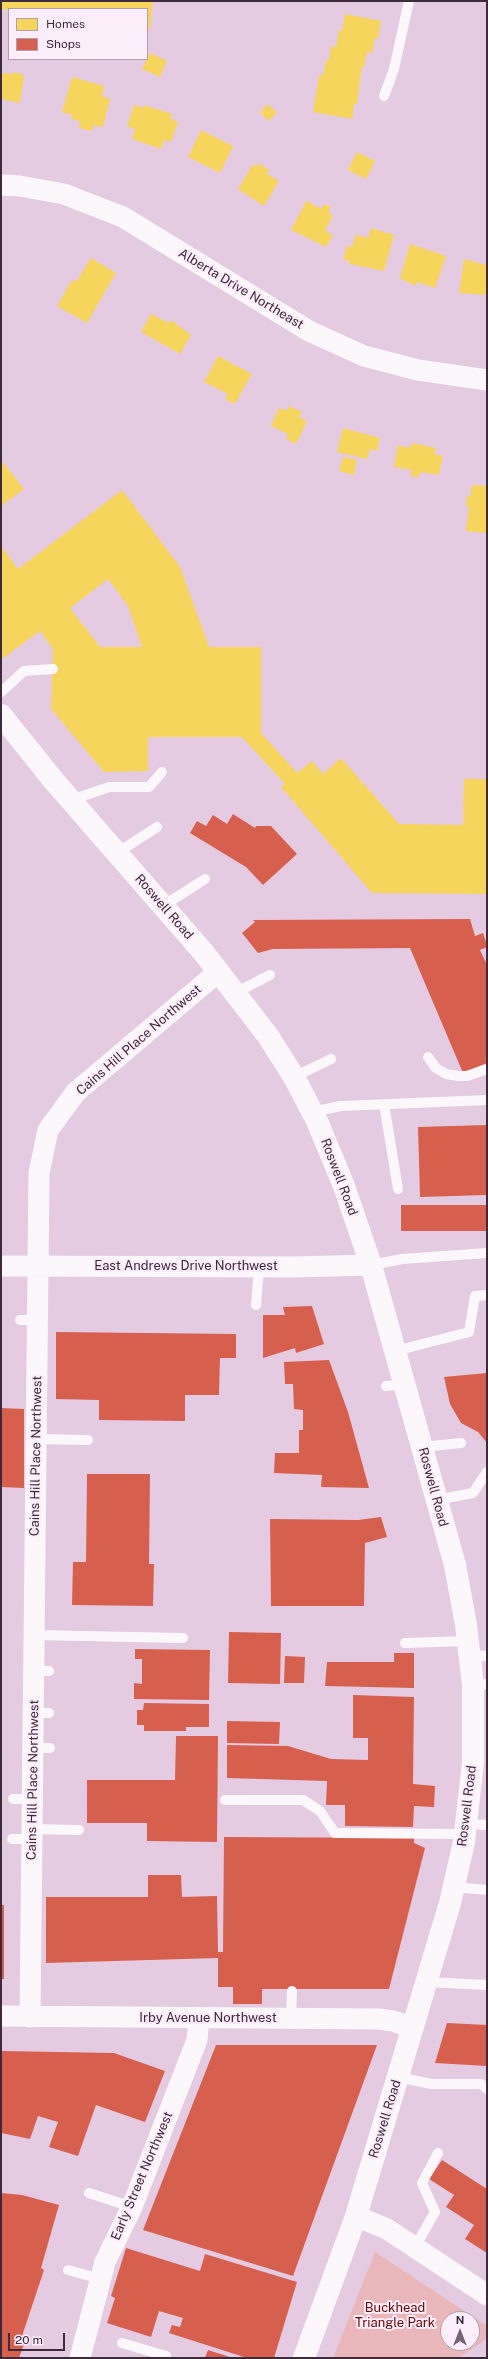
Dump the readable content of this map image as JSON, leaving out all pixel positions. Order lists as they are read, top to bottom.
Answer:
{
  "streets": {
    "main road": ["Roswell Road"],
    "street": [
      "Alberta Drive Northeast",
      "Cains Hill Place Northwest",
      "East Andrews Drive Northwest",
      "Irby Avenue Northwest",
      "Early Street Northwest"
    ]
  },
  "crossings": [
    ["Roswell Road", "Cains Hill Place Northwest"],
    ["Roswell Road", "East Andrews Drive Northwest"],
    ["Roswell Road", "Irby Avenue Northwest"],
    ["Cains Hill Place Northwest", "East Andrews Drive Northwest"],
    ["Cains Hill Place Northwest", "Irby Avenue Northwest"],
    ["Irby Avenue Northwest", "Early Street Northwest"]
  ],
  "parks": ["Buckhead Triangle Park"],
  "legend": ["Homes", "Shops"],
  "scale_bar": "20 m",
  "north": "top"
}
